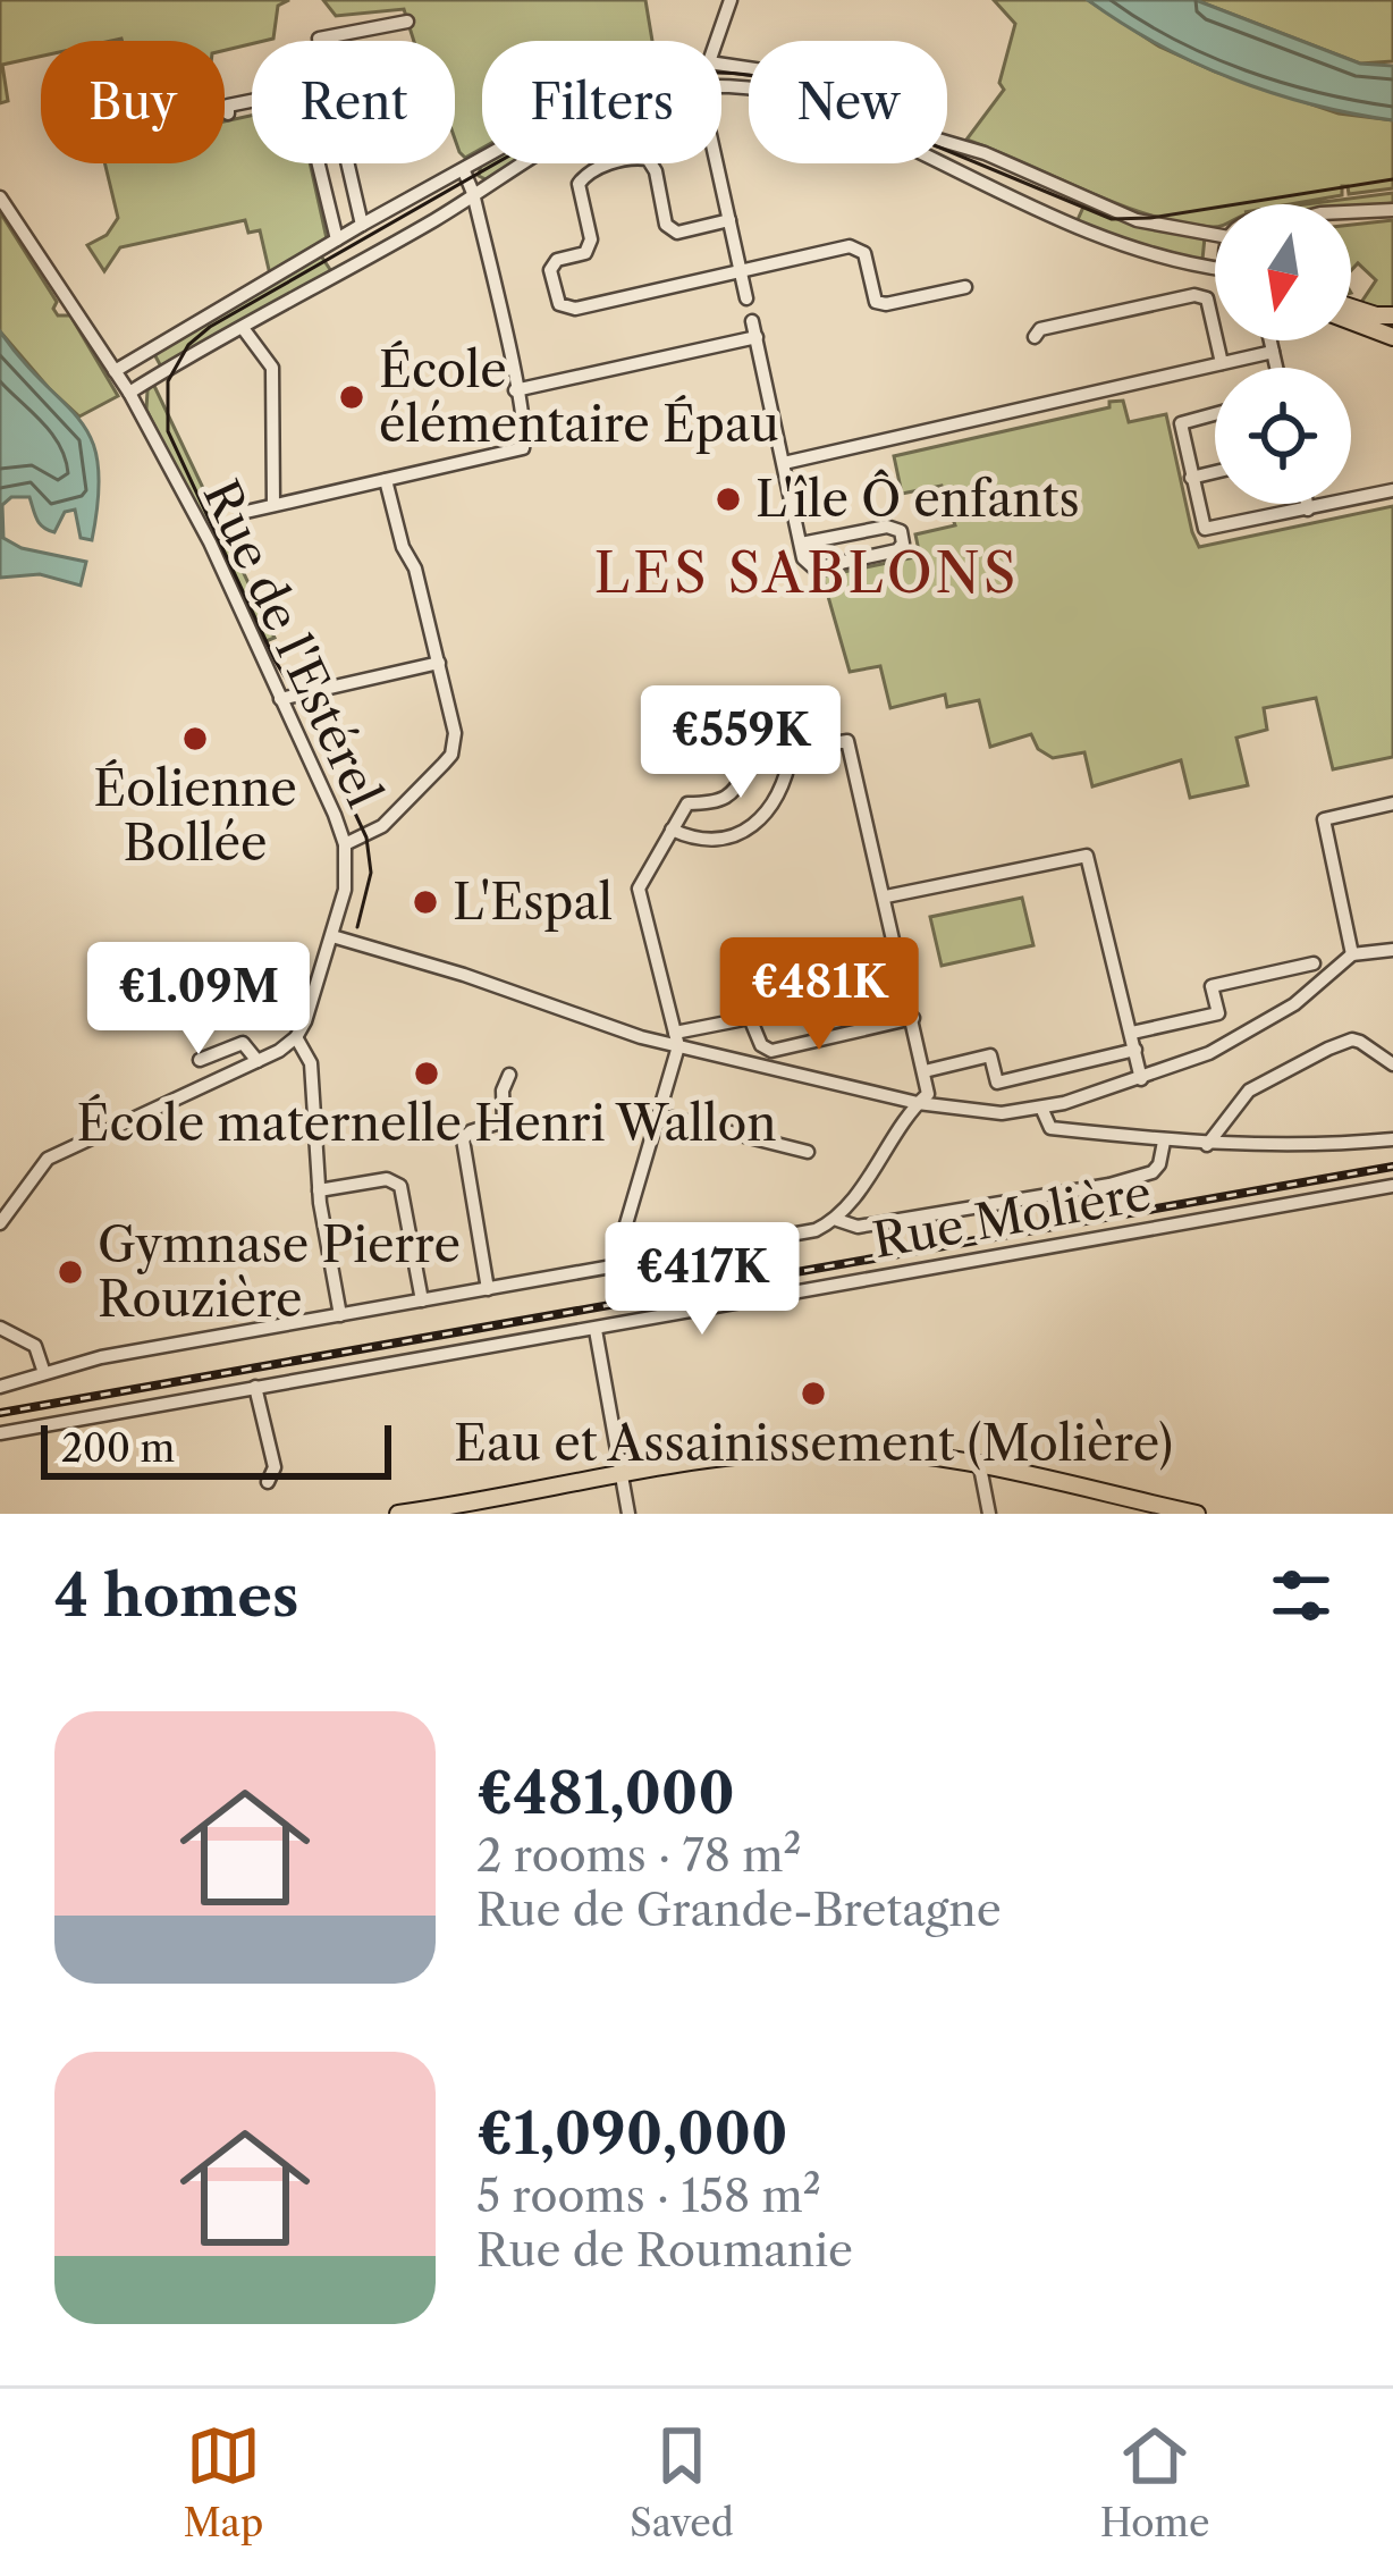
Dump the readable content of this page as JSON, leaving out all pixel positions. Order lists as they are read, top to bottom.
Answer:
{
  "streets": {
    "street": ["Rue de l'Estérel", "Rue Molière"]
  },
  "districts": ["LES SABLONS"],
  "places": [
    "École élémentaire Épau",
    "L'île Ô enfants",
    "Éolienne Bollée",
    "L'Espal",
    "École maternelle Henri Wallon",
    "Gymnase Pierre Rouzière",
    "Eau et Assainissement (Molière)"
  ],
  "scale_bar": "200 m",
  "north": "bottom",
  "page": {
    "chip": [
      "Buy",
      "Rent",
      "Filters",
      "New"
    ],
    "price": [
      "€559K",
      "€481K",
      "€1.09M",
      "€417K"
    ],
    "scale": "200 m",
    "heading": "4 homes",
    "list": [
      {
        "name": "€481,000",
        "note": "2 rooms · 78 m² · Rue de Grande-Bretagne"
      },
      {
        "name": "€1,090,000",
        "note": "5 rooms · 158 m² · Rue de Roumanie"
      }
    ],
    "tabs": ["Map", "Saved", "Home"]
  }
}
